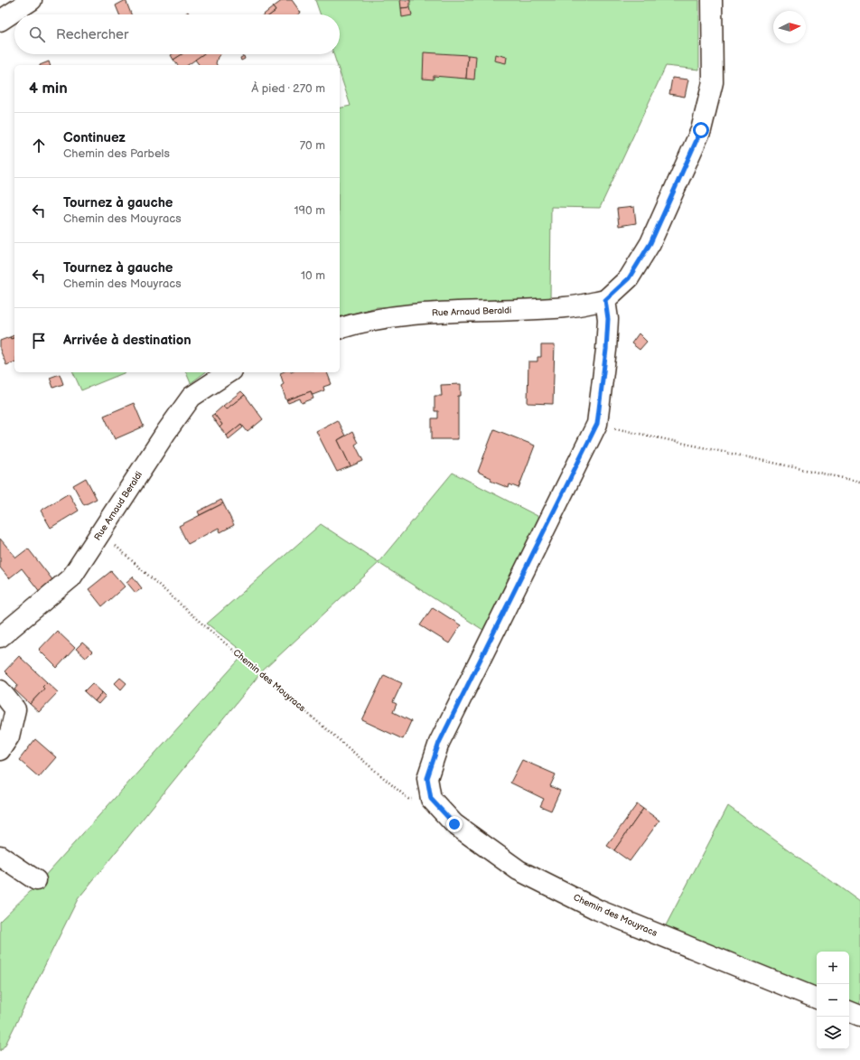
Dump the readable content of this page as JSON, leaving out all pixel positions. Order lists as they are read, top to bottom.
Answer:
{
  "streets": {
    "street": ["Rue Arnaud Beraldi", "Chemin des Mouyracs"]
  },
  "north": "right",
  "page": {
    "search": "Rechercher",
    "heading": ["4 min", "À pied · 270 m"],
    "list": [
      ["Continuez", "Chemin des Parbels", "70 m"],
      ["Tournez à gauche", "Chemin des Mouyracs", "190 m"],
      ["Tournez à gauche", "Chemin des Mouyracs", "10 m"],
      "Arrivée à destination"
    ],
    "map_buttons": ["+", "−"]
  }
}
